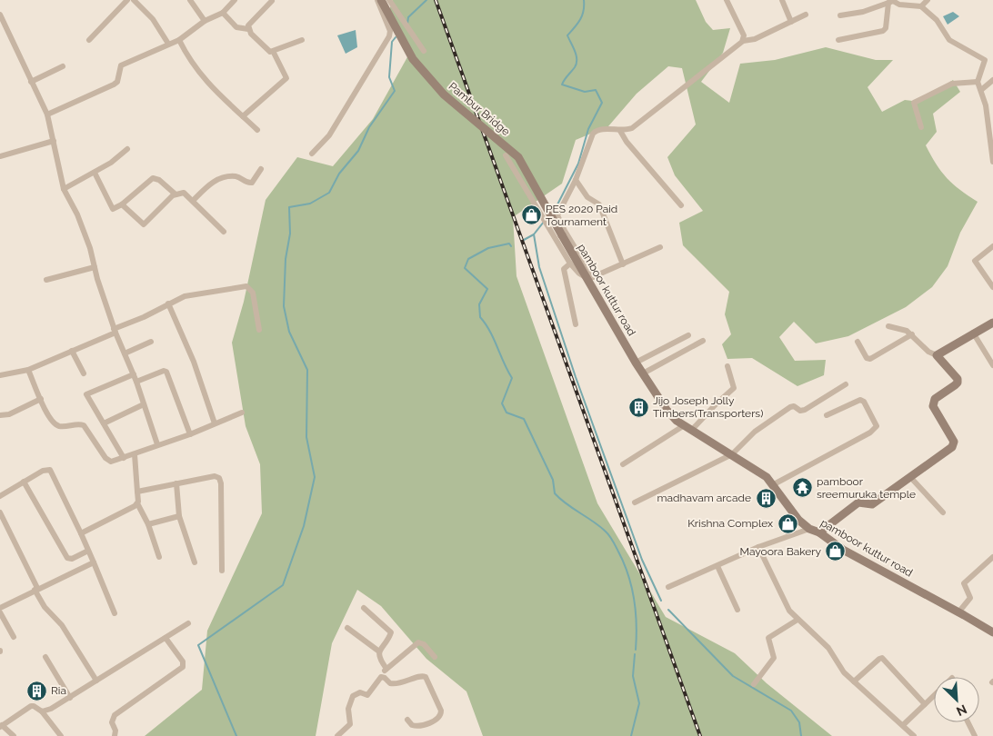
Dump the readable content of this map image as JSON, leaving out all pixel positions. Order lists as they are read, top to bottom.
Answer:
{
  "streets": {
    "main road": ["Pambur Bridge", "pamboor kuttur road"]
  },
  "crossings": [
    ["Pambur Bridge", "pamboor kuttur road"]
  ],
  "places": {
    "shop": ["PES 2020 Paid Tournament", "Krishna Complex", "Mayoora Bakery"],
    "building": ["Jijo Joseph Jolly Timbers(Transporters)", "madhavam arcade", "Ria"],
    "temple": ["pamboor sreemuruka temple"]
  },
  "north": "bottom right"
}
